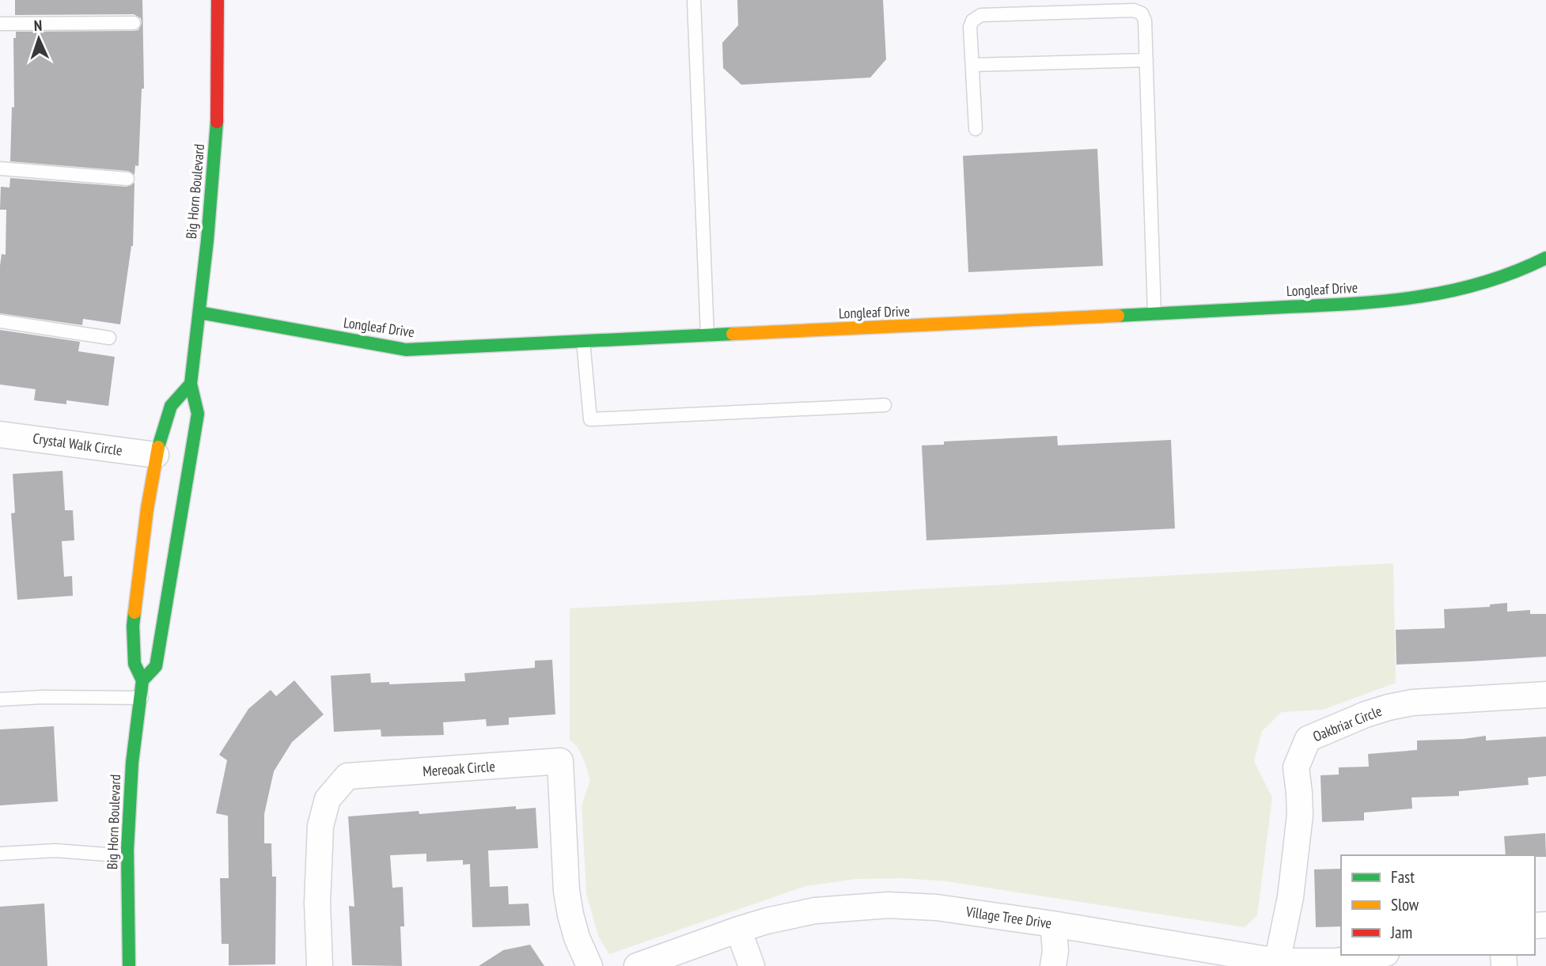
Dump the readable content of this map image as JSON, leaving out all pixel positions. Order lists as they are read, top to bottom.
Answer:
{
  "streets": {
    "street": [
      "Big Horn Boulevard",
      "Longleaf Drive",
      "Crystal Walk Circle",
      "Oakbriar Circle",
      "Mereoak Circle",
      "Village Tree Drive"
    ]
  },
  "crossings": [
    ["Big Horn Boulevard", "Longleaf Drive"],
    ["Big Horn Boulevard", "Crystal Walk Circle"],
    ["Oakbriar Circle", "Village Tree Drive"]
  ],
  "legend": ["Fast", "Slow", "Jam"],
  "north": "top"
}
